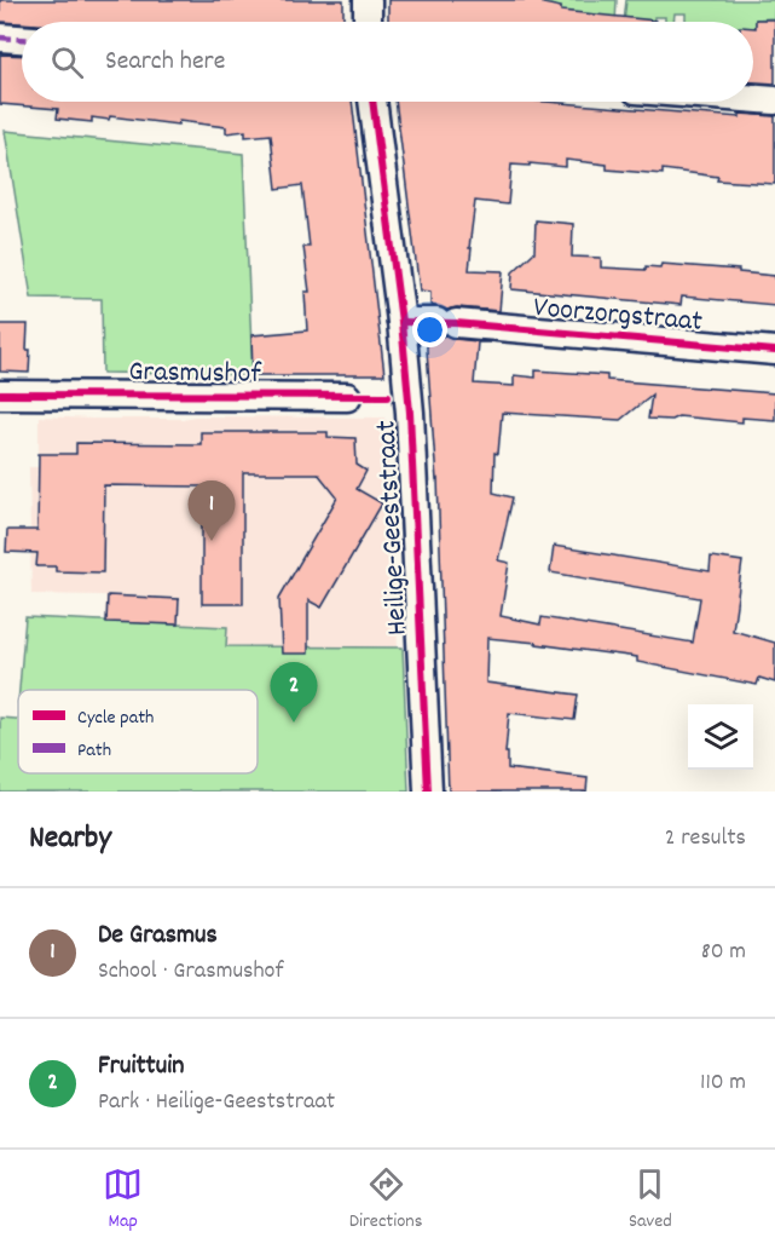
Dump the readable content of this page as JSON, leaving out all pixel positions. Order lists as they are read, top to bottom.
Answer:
{
  "streets": {
    "street": ["Voorzorgstraat", "Grasmushof", "Heilige-Geeststraat"]
  },
  "crossings": [
    ["Voorzorgstraat", "Heilige-Geeststraat"]
  ],
  "legend": ["Cycle path", "Path"],
  "page": {
    "search": "Search here",
    "pins": ["1", "2"],
    "heading": ["Nearby", "2 results"],
    "list": [
      {
        "mark": "1",
        "name": "De Grasmus",
        "note": "School · Grasmushof",
        "value": "80 m"
      },
      {
        "mark": "2",
        "name": "Fruittuin",
        "note": "Park · Heilige-Geeststraat",
        "value": "110 m"
      }
    ],
    "nav": ["Map", "Directions", "Saved"]
  }
}
